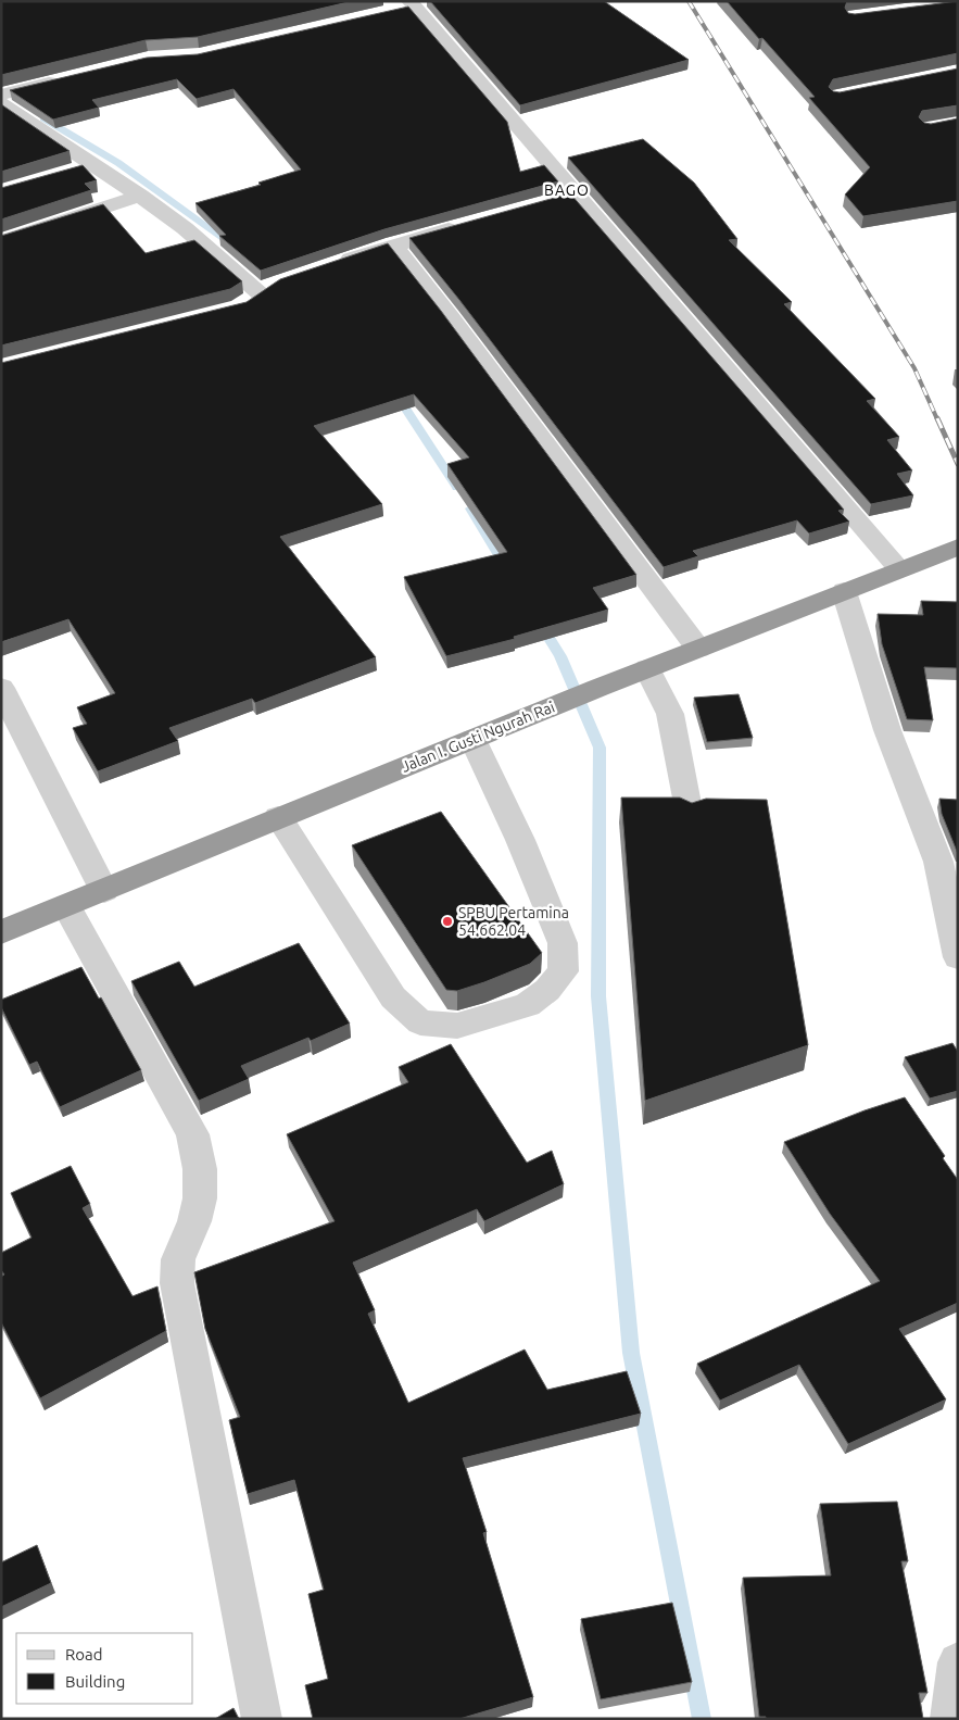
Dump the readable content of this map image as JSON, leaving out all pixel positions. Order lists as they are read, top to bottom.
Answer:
{
  "streets": {
    "highway": ["Jalan I. Gusti Ngurah Rai"]
  },
  "districts": ["BAGO"],
  "places": ["SPBU Pertamina 54.662.04"],
  "legend": ["Road", "Building"]
}
